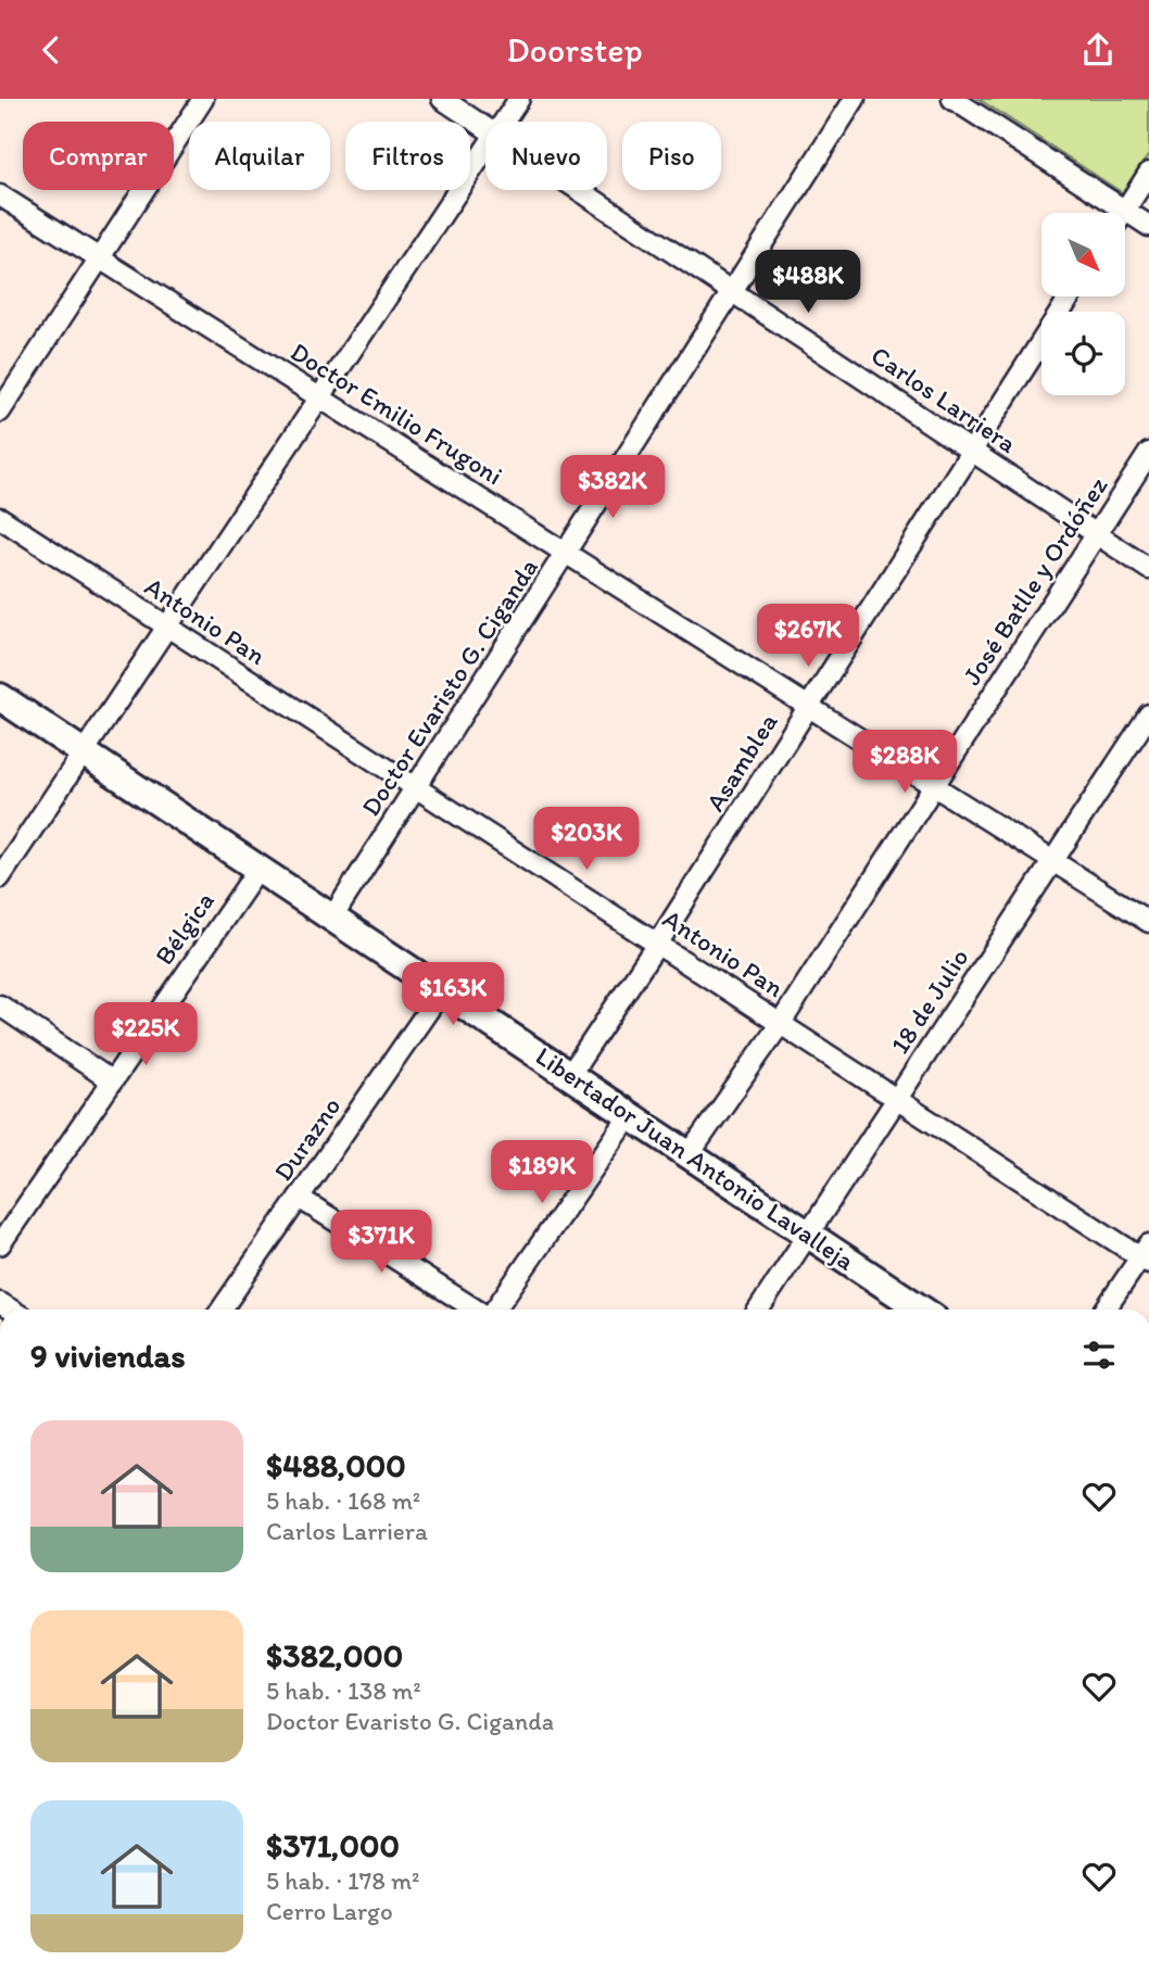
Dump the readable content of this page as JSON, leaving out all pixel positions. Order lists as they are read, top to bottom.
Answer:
{
  "streets": {
    "street": [
      "Carlos Larriera",
      "Doctor Emilio Frugoni",
      "José Batlle y Ordóñez",
      "Antonio Pan",
      "Doctor Evaristo G. Ciganda",
      "Asamblea",
      "Bélgica",
      "18 de Julio",
      "Durazno",
      "Libertador Juan Antonio Lavalleja"
    ]
  },
  "crossings": [
    ["Carlos Larriera", "José Batlle y Ordóñez"],
    ["Carlos Larriera", "Doctor Evaristo G. Ciganda"],
    ["Carlos Larriera", "Asamblea"],
    ["Doctor Emilio Frugoni", "José Batlle y Ordóñez"],
    ["Doctor Emilio Frugoni", "Doctor Evaristo G. Ciganda"],
    ["Doctor Emilio Frugoni", "Asamblea"],
    ["Doctor Emilio Frugoni", "18 de Julio"],
    ["José Batlle y Ordóñez", "Antonio Pan"],
    ["José Batlle y Ordóñez", "Libertador Juan Antonio Lavalleja"],
    ["Antonio Pan", "Doctor Evaristo G. Ciganda"],
    ["Antonio Pan", "Asamblea"],
    ["Antonio Pan", "18 de Julio"],
    ["Doctor Evaristo G. Ciganda", "Libertador Juan Antonio Lavalleja"],
    ["Asamblea", "Libertador Juan Antonio Lavalleja"],
    ["Bélgica", "Libertador Juan Antonio Lavalleja"],
    ["18 de Julio", "Libertador Juan Antonio Lavalleja"],
    ["Durazno", "Libertador Juan Antonio Lavalleja"]
  ],
  "north": "bottom right",
  "page": {
    "header": "Doorstep",
    "chip": [
      "Comprar",
      "Alquilar",
      "Filtros",
      "Nuevo",
      "Piso"
    ],
    "price": [
      "$488K",
      "$382K",
      "$267K",
      "$288K",
      "$203K",
      "$163K",
      "$225K",
      "$189K",
      "$371K"
    ],
    "heading": "9 viviendas",
    "list": [
      {
        "name": "$488,000",
        "note": "5 hab. · 168 m² · Carlos Larriera"
      },
      {
        "name": "$382,000",
        "note": "5 hab. · 138 m² · Doctor Evaristo G. Ciganda"
      },
      {
        "name": "$371,000",
        "note": "5 hab. · 178 m² · Cerro Largo"
      }
    ]
  }
}
